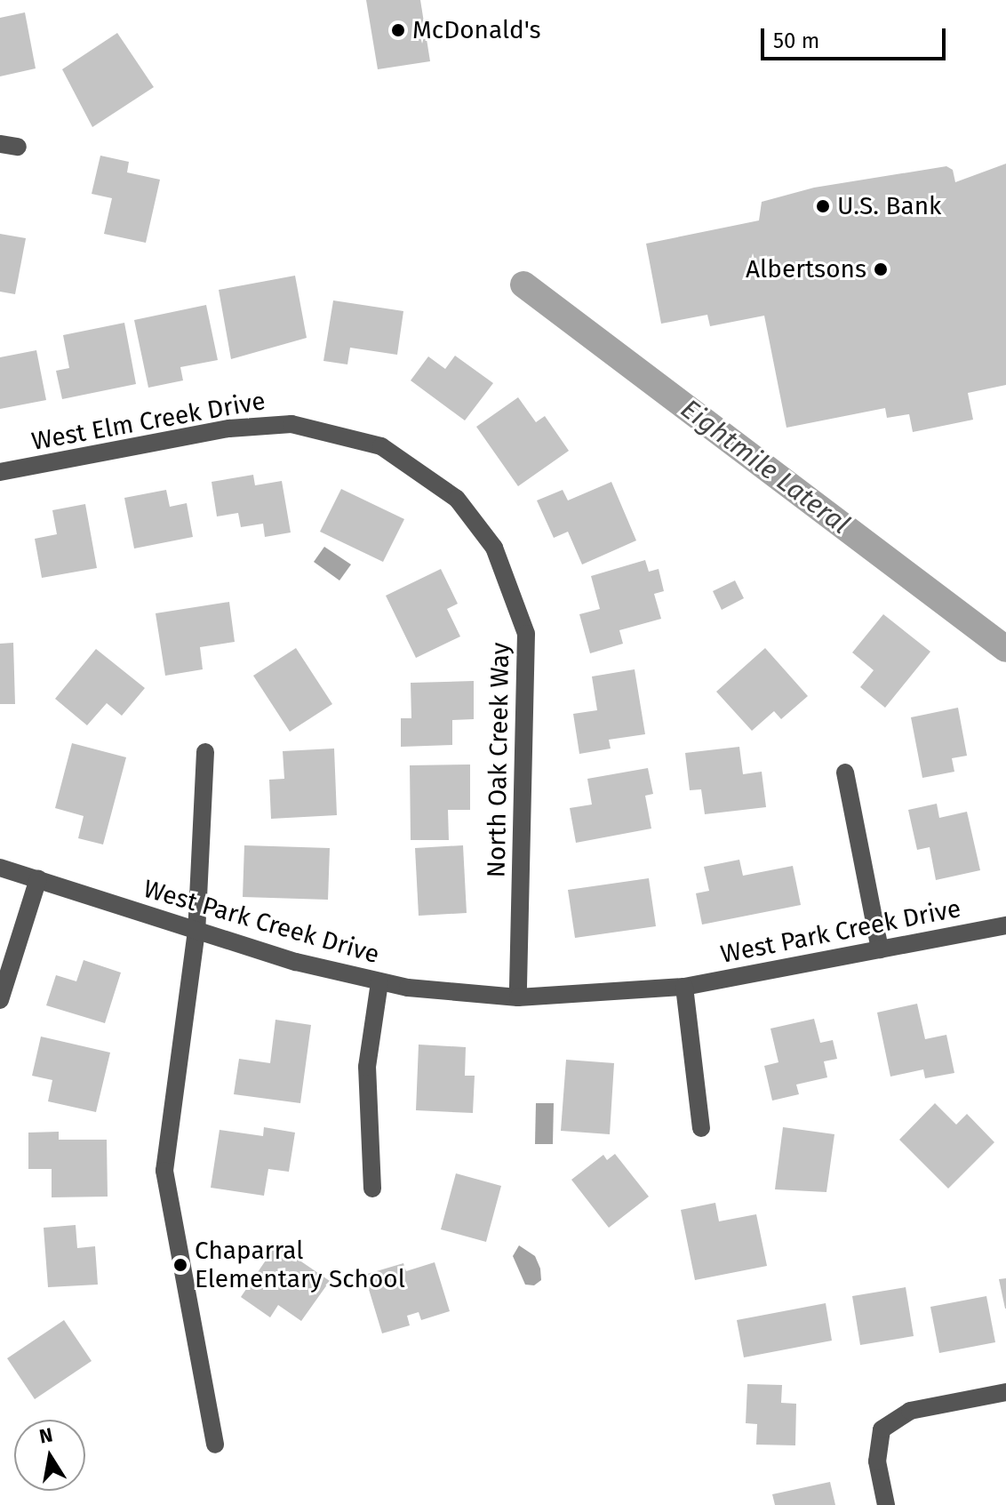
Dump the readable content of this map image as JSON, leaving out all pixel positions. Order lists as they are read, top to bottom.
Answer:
{
  "streets": {
    "street": ["West Elm Creek Drive", "North Oak Creek Way", "West Park Creek Drive"]
  },
  "crossings": [
    ["West Elm Creek Drive", "North Oak Creek Way"],
    ["North Oak Creek Way", "West Park Creek Drive"]
  ],
  "water": ["Eightmile Lateral"],
  "places": [
    "McDonald's",
    "U.S. Bank",
    "Albertsons",
    "Chaparral Elementary School"
  ],
  "scale_bar": "50 m",
  "north": "top"
}
